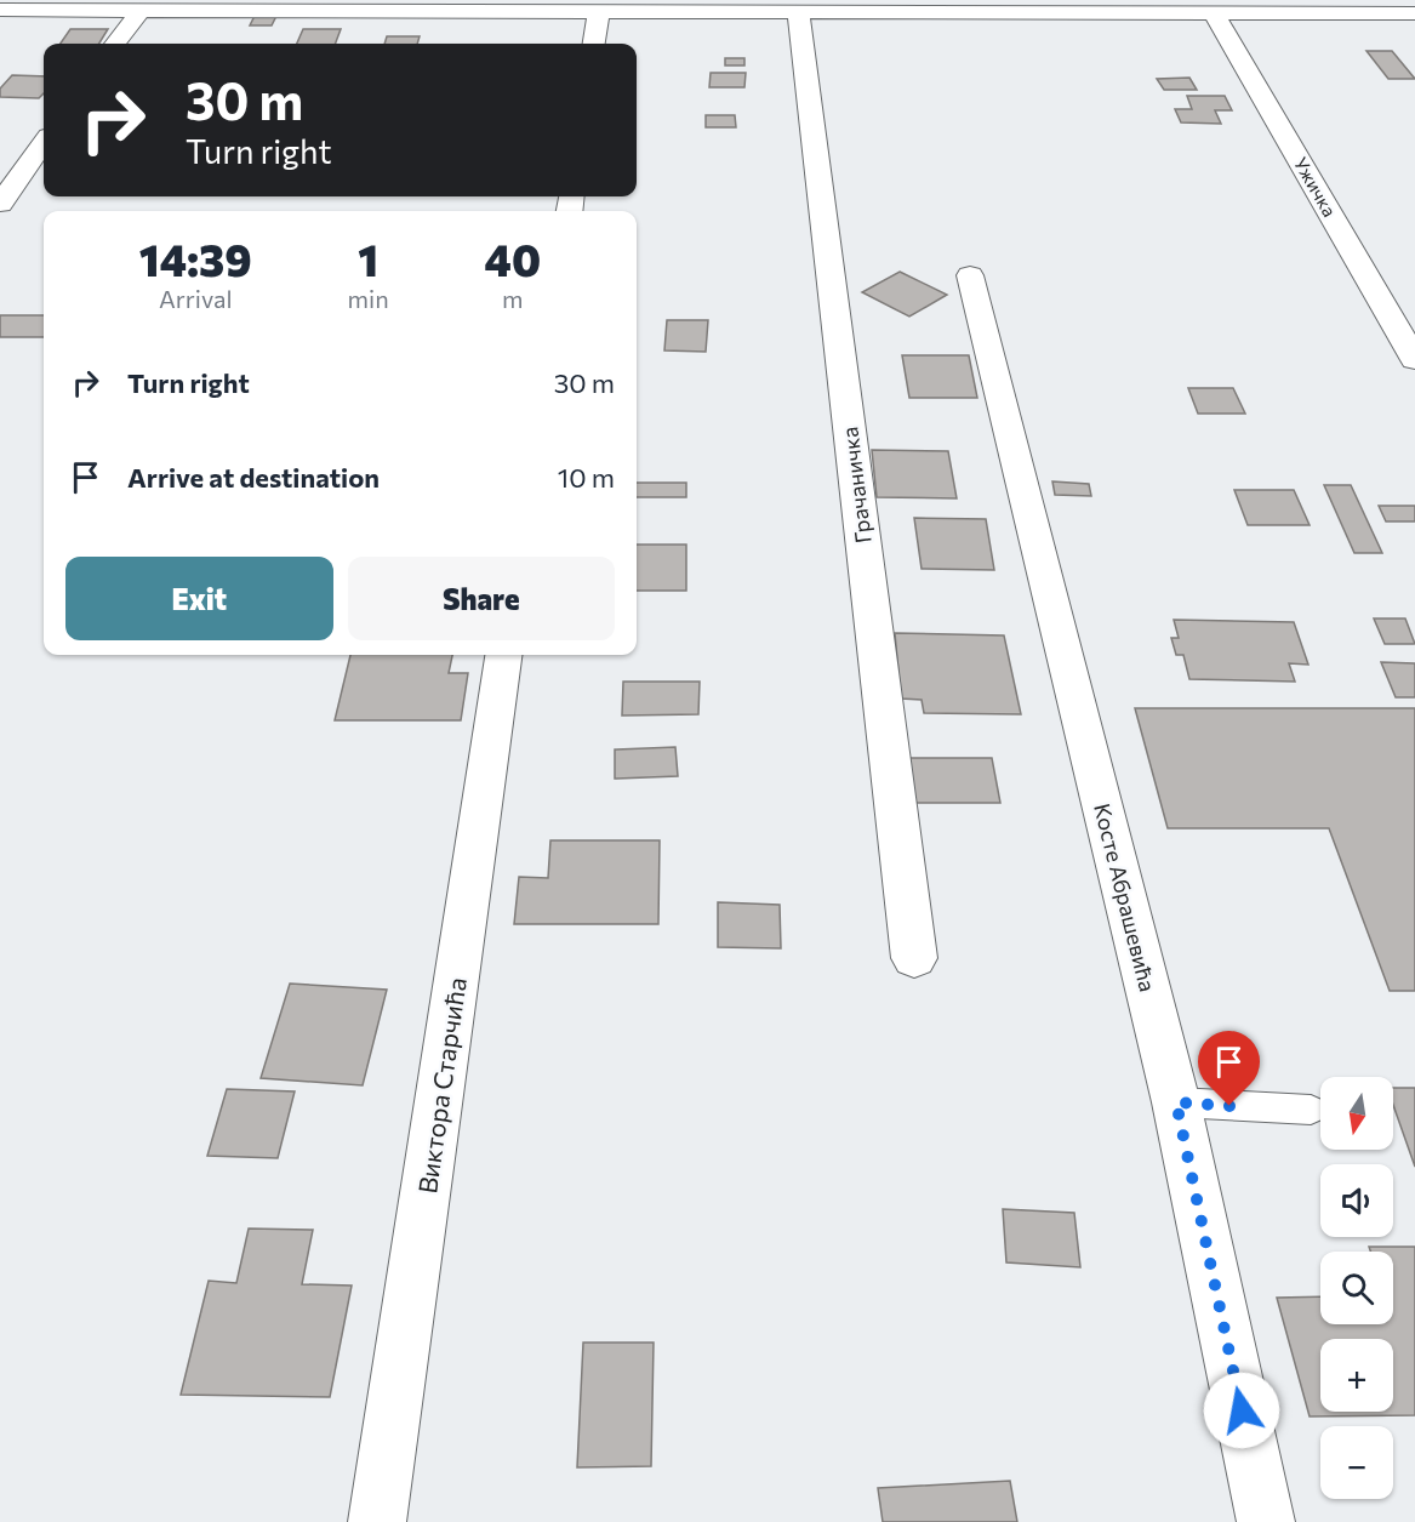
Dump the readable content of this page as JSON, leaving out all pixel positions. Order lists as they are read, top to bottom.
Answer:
{
  "streets": {
    "street": [
      "Ужичка",
      "Грачаничка",
      "Косте Абрашевића",
      "Виктора Старчића"
    ]
  },
  "north": "bottom",
  "page": {
    "turn": ["30 m", "Turn right"],
    "eta": [
      "14:39",
      "Arrival",
      "1",
      "min",
      "40",
      "m"
    ],
    "list": [
      {
        "name": "Turn right",
        "value": "30 m"
      },
      {
        "name": "Arrive at destination",
        "value": "10 m"
      }
    ],
    "buttons": ["Exit", "Share"],
    "map_buttons": ["+", "−"]
  }
}
